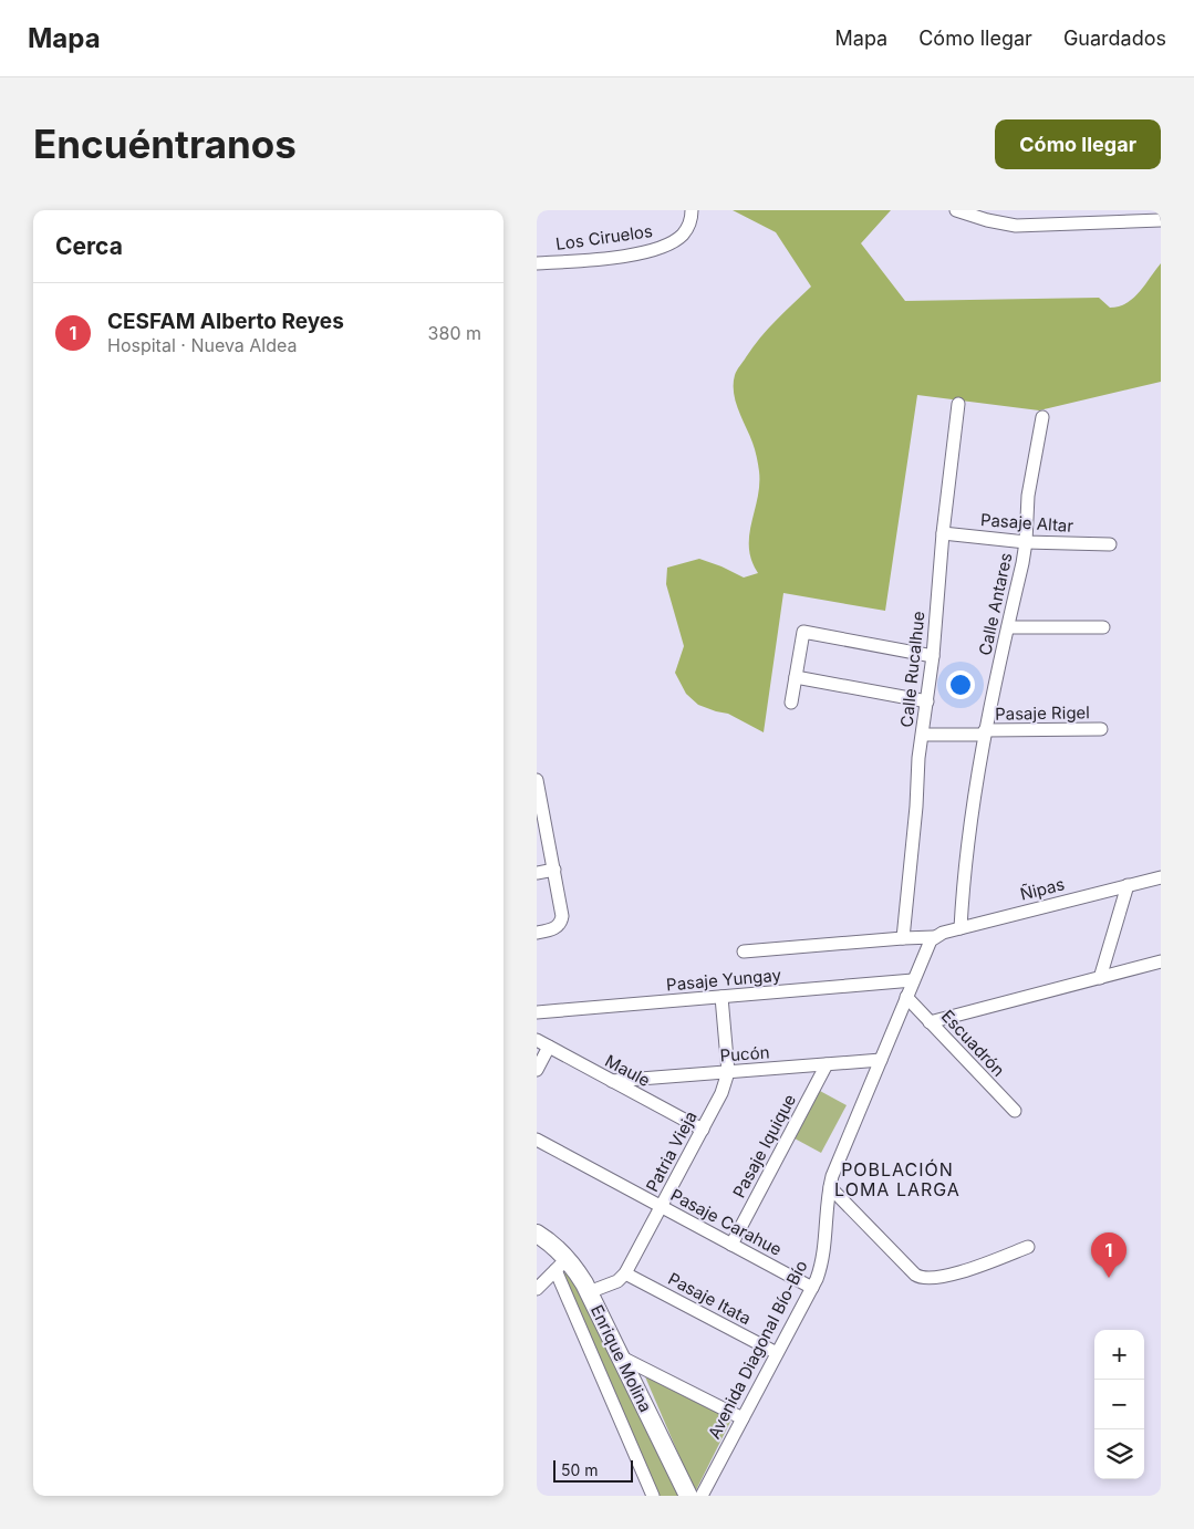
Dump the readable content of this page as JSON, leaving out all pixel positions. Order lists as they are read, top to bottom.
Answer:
{
  "streets": {
    "main road": ["Enrique Molina"],
    "street": [
      "Los Ciruelos",
      "Pasaje Altar",
      "Calle Antares",
      "Calle Rucalhue",
      "Pasaje Rigel",
      "Ñipas",
      "Pasaje Yungay",
      "Escuadrón",
      "Pucón",
      "Maule",
      "Pasaje Iquique",
      "Patria Vieja",
      "Pasaje Carahue",
      "Pasaje Itata",
      "Avenida Diagonal Bío-Bío"
    ]
  },
  "crossings": [
    ["Pasaje Altar", "Calle Antares"],
    ["Pasaje Altar", "Calle Rucalhue"],
    ["Calle Antares", "Pasaje Rigel"],
    ["Calle Antares", "Ñipas"],
    ["Calle Rucalhue", "Pasaje Rigel"],
    ["Calle Rucalhue", "Ñipas"],
    ["Ñipas", "Avenida Diagonal Bío-Bío"],
    ["Pasaje Yungay", "Patria Vieja"],
    ["Pasaje Yungay", "Avenida Diagonal Bío-Bío"],
    ["Escuadrón", "Avenida Diagonal Bío-Bío"],
    ["Pucón", "Maule"],
    ["Pucón", "Pasaje Iquique"],
    ["Pucón", "Patria Vieja"],
    ["Pucón", "Avenida Diagonal Bío-Bío"],
    ["Maule", "Patria Vieja"],
    ["Pasaje Iquique", "Pasaje Carahue"],
    ["Patria Vieja", "Pasaje Carahue"],
    ["Patria Vieja", "Pasaje Itata"],
    ["Pasaje Carahue", "Avenida Diagonal Bío-Bío"],
    ["Pasaje Itata", "Avenida Diagonal Bío-Bío"]
  ],
  "districts": ["POBLACIÓN LOMA LARGA"],
  "scale_bar": "50 m",
  "page": {
    "header": "Mapa",
    "nav": ["Mapa", "Cómo llegar", "Guardados"],
    "buttons": "Cómo llegar",
    "title": "Encuéntranos",
    "heading": "Cerca",
    "list": [
      {
        "mark": "1",
        "name": "CESFAM Alberto Reyes",
        "note": "Hospital · Nueva Aldea",
        "value": "380 m"
      }
    ],
    "pins": "1",
    "map_buttons": ["+", "−"],
    "scale": "50 m"
  }
}
